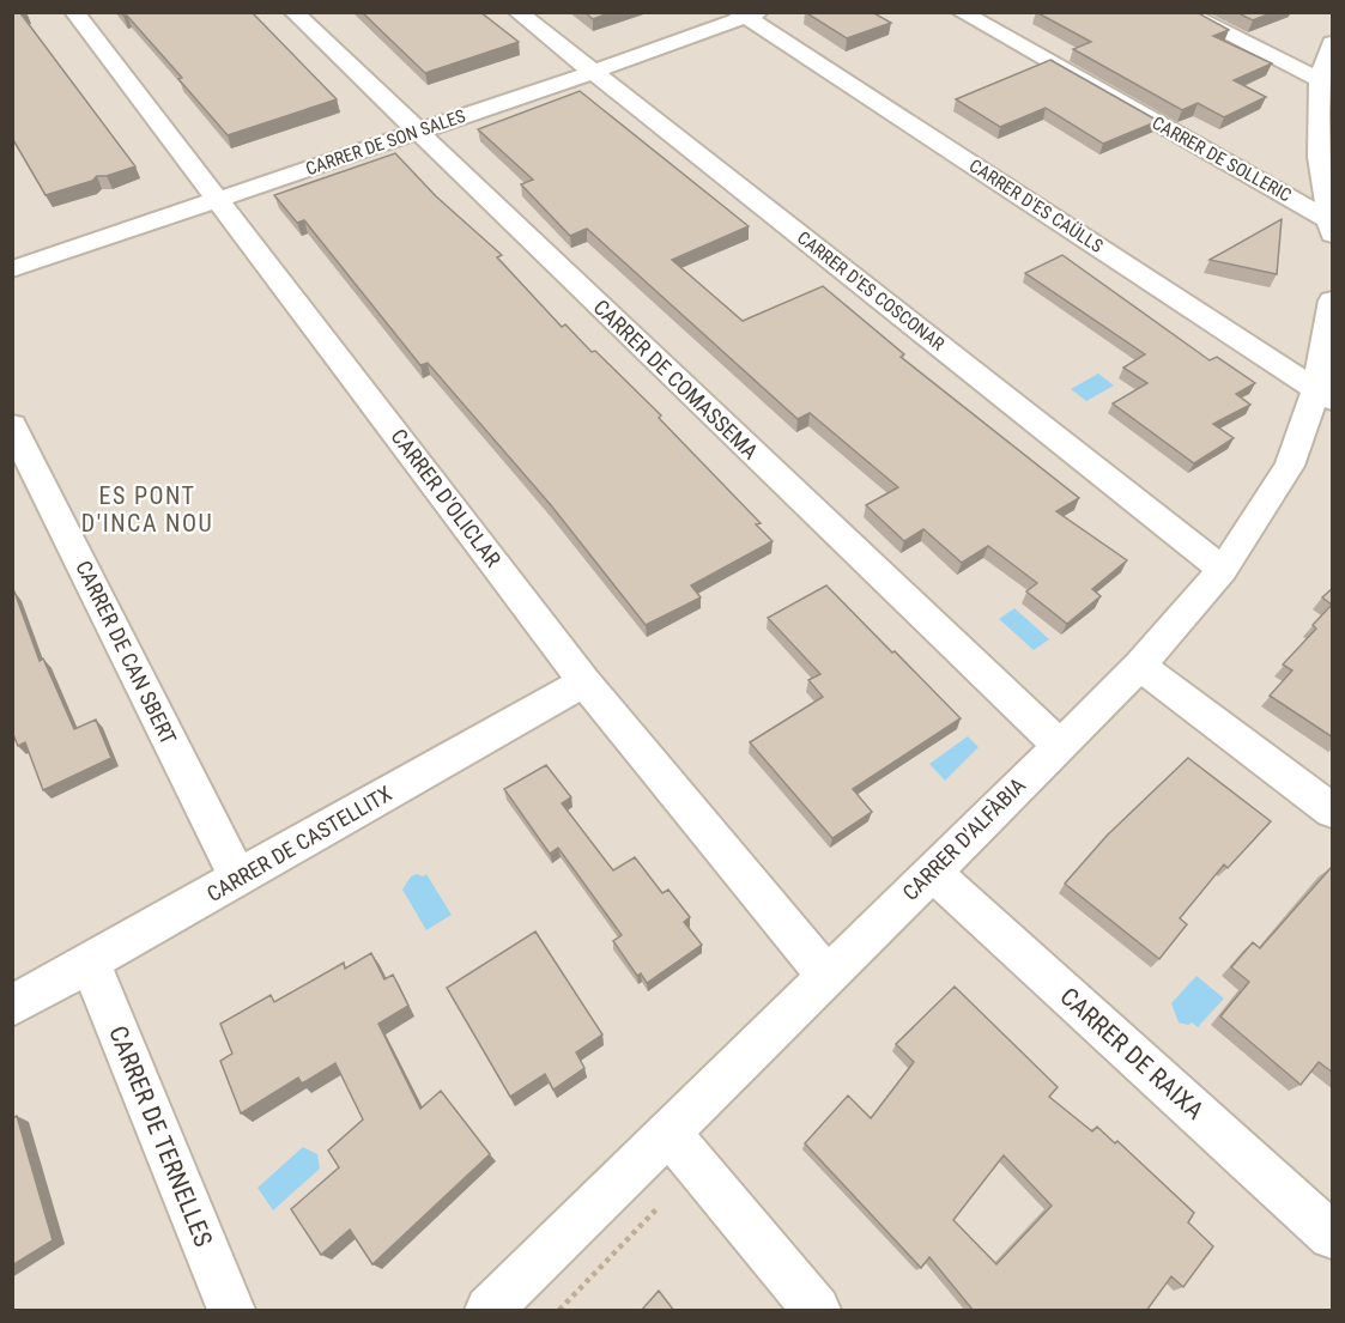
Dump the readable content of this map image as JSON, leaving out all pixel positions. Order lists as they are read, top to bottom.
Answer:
{
  "streets": {
    "street": [
      "CARRER DE SON SALES",
      "CARRER DE SOLLERIC",
      "CARRER D'ES CAÜLLS",
      "CARRER D'ES COSCONAR",
      "CARRER DE COMASSEMA",
      "CARRER D'OLICLAR",
      "CARRER DE CAN SBERT",
      "CARRER D'ALFÀBIA",
      "CARRER DE CASTELLITX",
      "CARRER DE RAIXA",
      "CARRER DE TERNELLES"
    ]
  },
  "crossings": [
    ["CARRER DE SON SALES", "CARRER D'ES CAÜLLS"],
    ["CARRER DE SON SALES", "CARRER D'ES COSCONAR"],
    ["CARRER DE SON SALES", "CARRER DE COMASSEMA"],
    ["CARRER DE SON SALES", "CARRER D'OLICLAR"],
    ["CARRER D'ES CAÜLLS", "CARRER D'ALFÀBIA"],
    ["CARRER D'ES COSCONAR", "CARRER D'ALFÀBIA"],
    ["CARRER DE COMASSEMA", "CARRER D'ALFÀBIA"],
    ["CARRER D'OLICLAR", "CARRER D'ALFÀBIA"],
    ["CARRER D'OLICLAR", "CARRER DE CASTELLITX"],
    ["CARRER DE CAN SBERT", "CARRER DE CASTELLITX"],
    ["CARRER D'ALFÀBIA", "CARRER DE RAIXA"],
    ["CARRER DE CASTELLITX", "CARRER DE TERNELLES"]
  ],
  "districts": ["ES PONT D'INCA NOU"]
}
